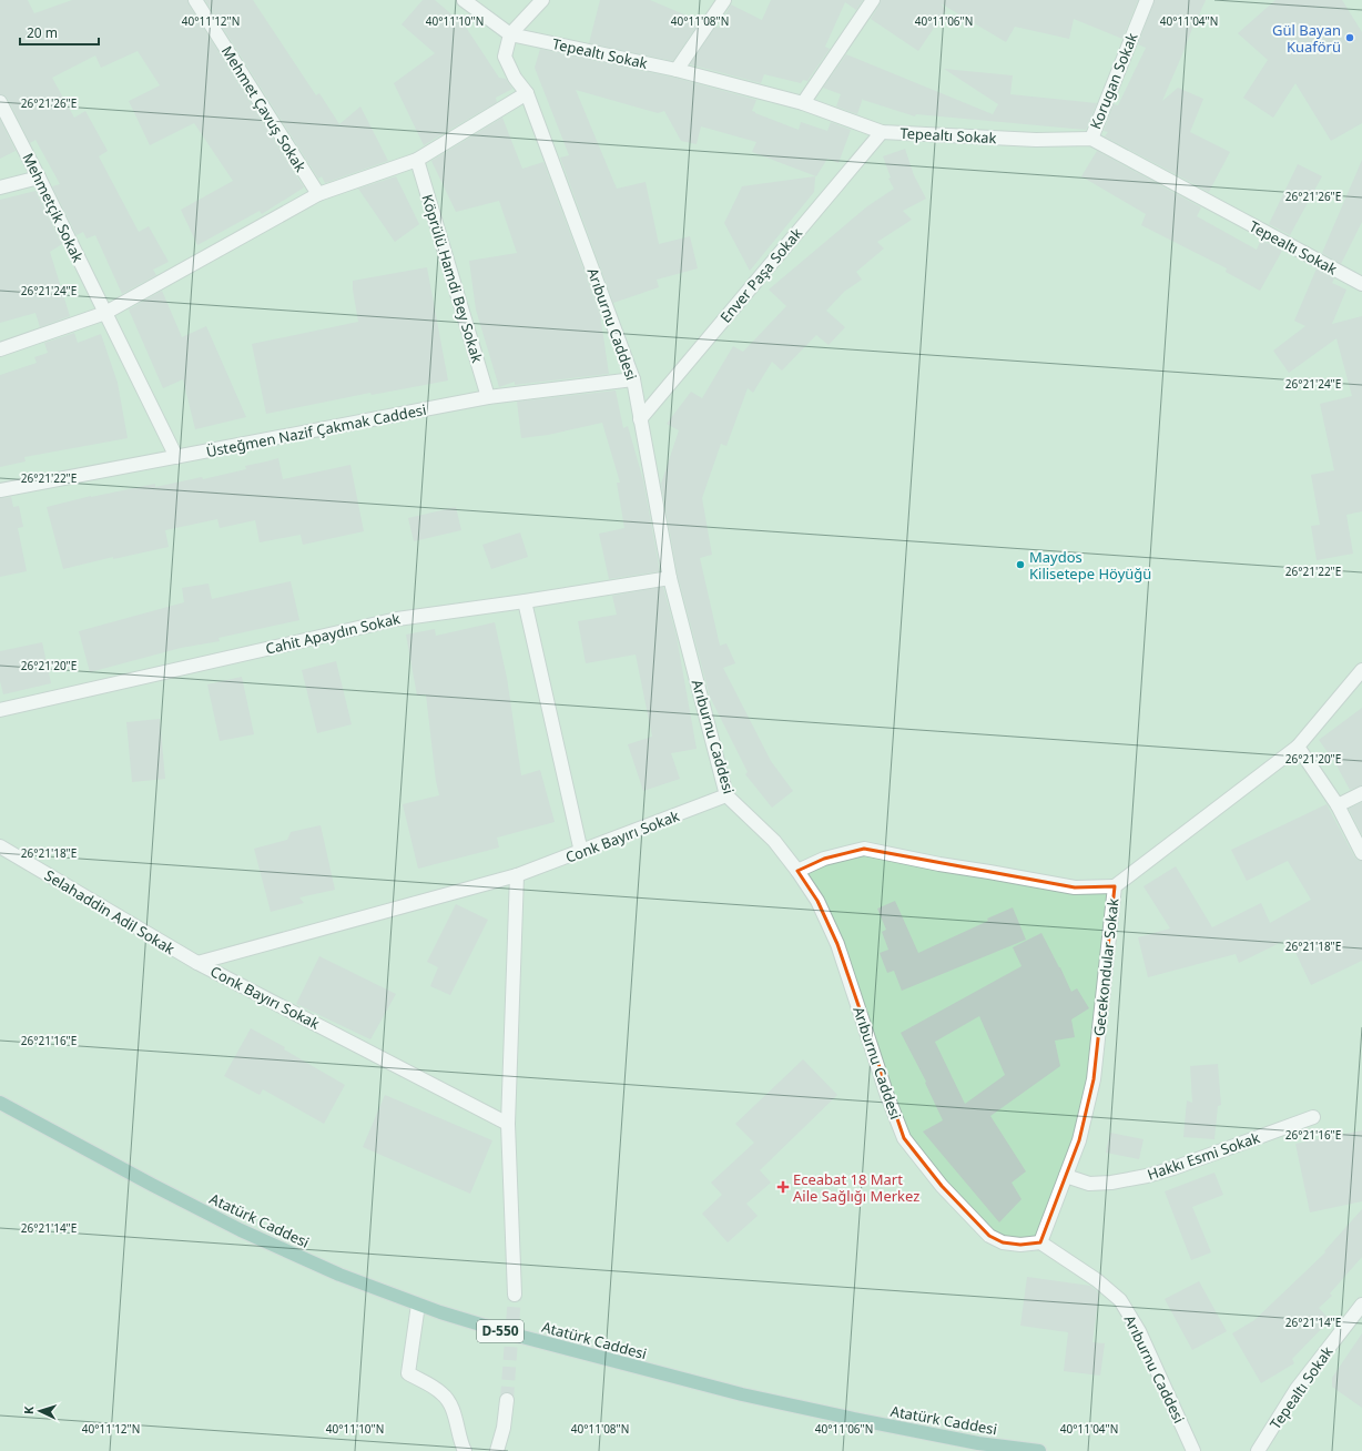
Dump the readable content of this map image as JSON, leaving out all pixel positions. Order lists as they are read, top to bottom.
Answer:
{
  "streets": {
    "main road": ["Atatürk Caddesi", "D-550"],
    "street": [
      "Tepealtı Sokak",
      "Korugan Sokak",
      "Mehmet Çavuş Sokak",
      "Mehmetçik Sokak",
      "Enver Paşa Sokak",
      "Köprülü Hamdi Bey Sokak",
      "Arıburnu Caddesi",
      "Üsteğmen Nazif Çakmak Caddesi",
      "Cahit Apaydın Sokak",
      "Conk Bayırı Sokak",
      "Selahaddin Adil Sokak",
      "Gecekondular Sokak",
      "Hakkı Esmi Sokak"
    ]
  },
  "crossings": [
    ["Tepealtı Sokak", "Korugan Sokak"],
    ["Tepealtı Sokak", "Enver Paşa Sokak"],
    ["Tepealtı Sokak", "Arıburnu Caddesi"],
    ["Mehmetçik Sokak", "Üsteğmen Nazif Çakmak Caddesi"],
    ["Enver Paşa Sokak", "Arıburnu Caddesi"],
    ["Köprülü Hamdi Bey Sokak", "Üsteğmen Nazif Çakmak Caddesi"],
    ["Arıburnu Caddesi", "Üsteğmen Nazif Çakmak Caddesi"],
    ["Arıburnu Caddesi", "Cahit Apaydın Sokak"],
    ["Arıburnu Caddesi", "Conk Bayırı Sokak"],
    ["Arıburnu Caddesi", "Gecekondular Sokak"],
    ["Conk Bayırı Sokak", "Selahaddin Adil Sokak"],
    ["Gecekondular Sokak", "Hakkı Esmi Sokak"]
  ],
  "places": {
    "other": ["Gül Bayan Kuaförü", "Maydos Kilisetepe Höyüğü"],
    "health": ["Eceabat 18 Mart Aile Sağlığı Merkez"]
  },
  "scale_bar": "20 m",
  "north": "left",
  "coordinates": [
    "40°11'12\"N",
    "40°11'10\"N",
    "40°11'08\"N",
    "40°11'06\"N",
    "40°11'04\"N",
    "26°21'26\"E",
    "26°21'24\"E",
    "26°21'22\"E",
    "26°21'20\"E",
    "26°21'18\"E",
    "26°21'16\"E",
    "26°21'14\"E"
  ]
}
